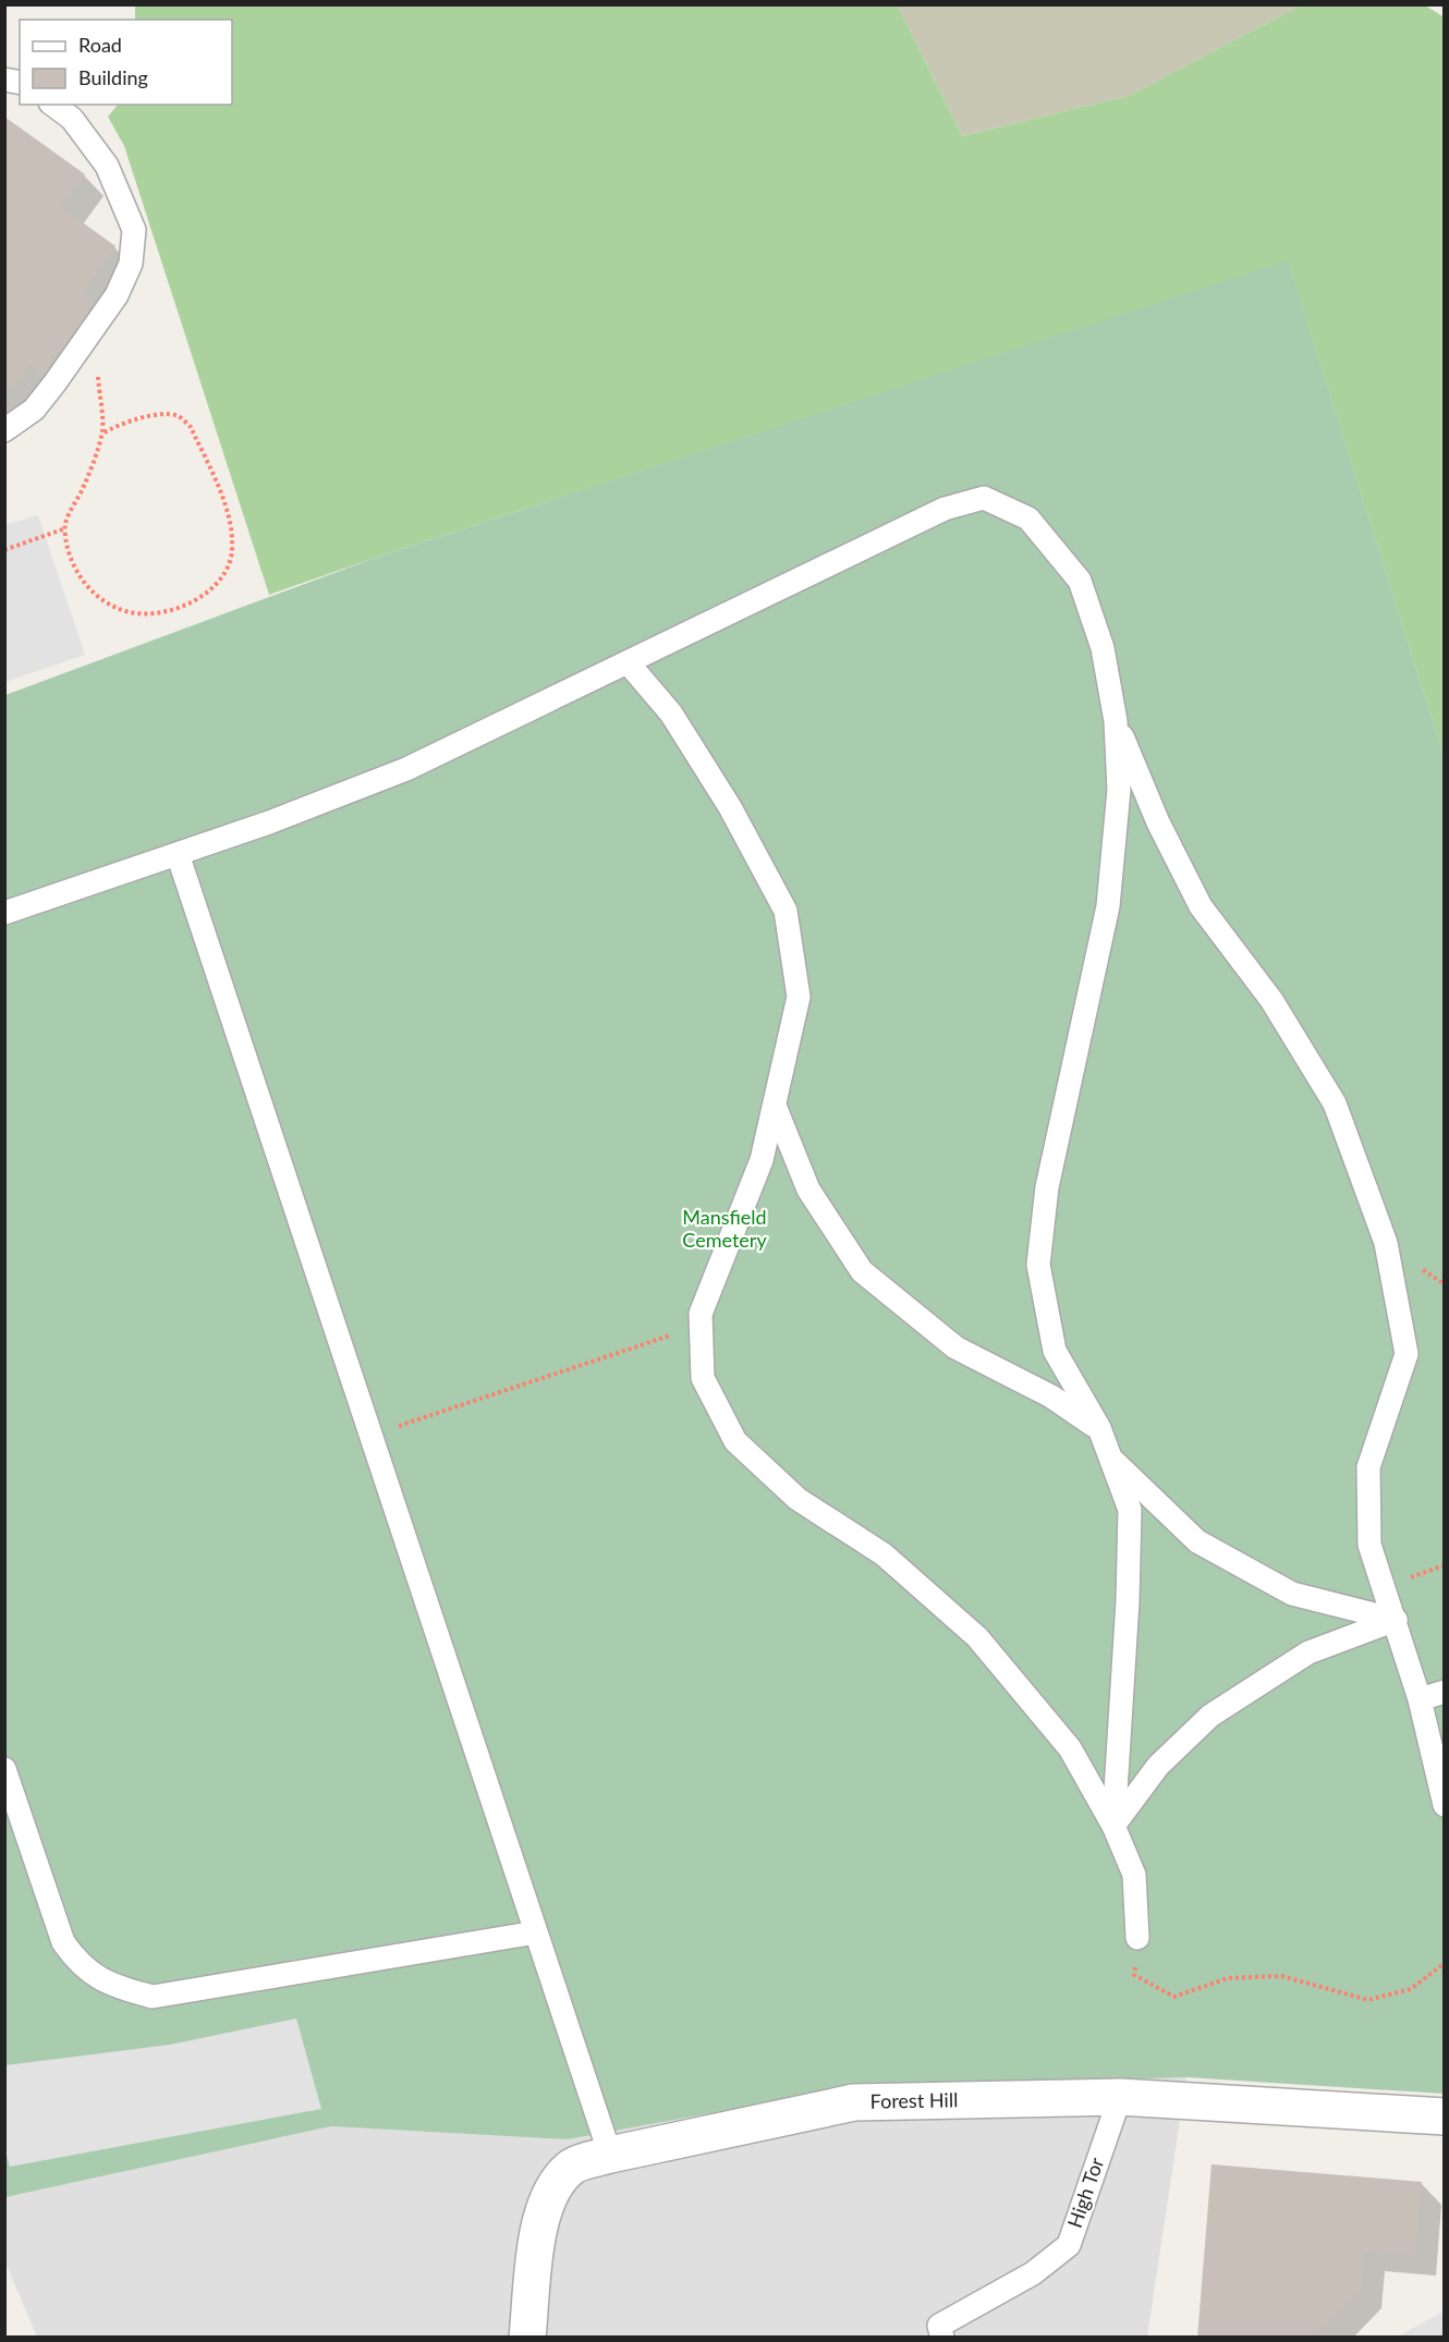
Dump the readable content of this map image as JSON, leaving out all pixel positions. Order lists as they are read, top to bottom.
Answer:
{
  "streets": {
    "street": ["Forest Hill"],
    "lane": ["High Tor"]
  },
  "crossings": [
    ["Forest Hill", "High Tor"]
  ],
  "parks": ["Mansfield Cemetery"],
  "legend": ["Road", "Building"]
}
